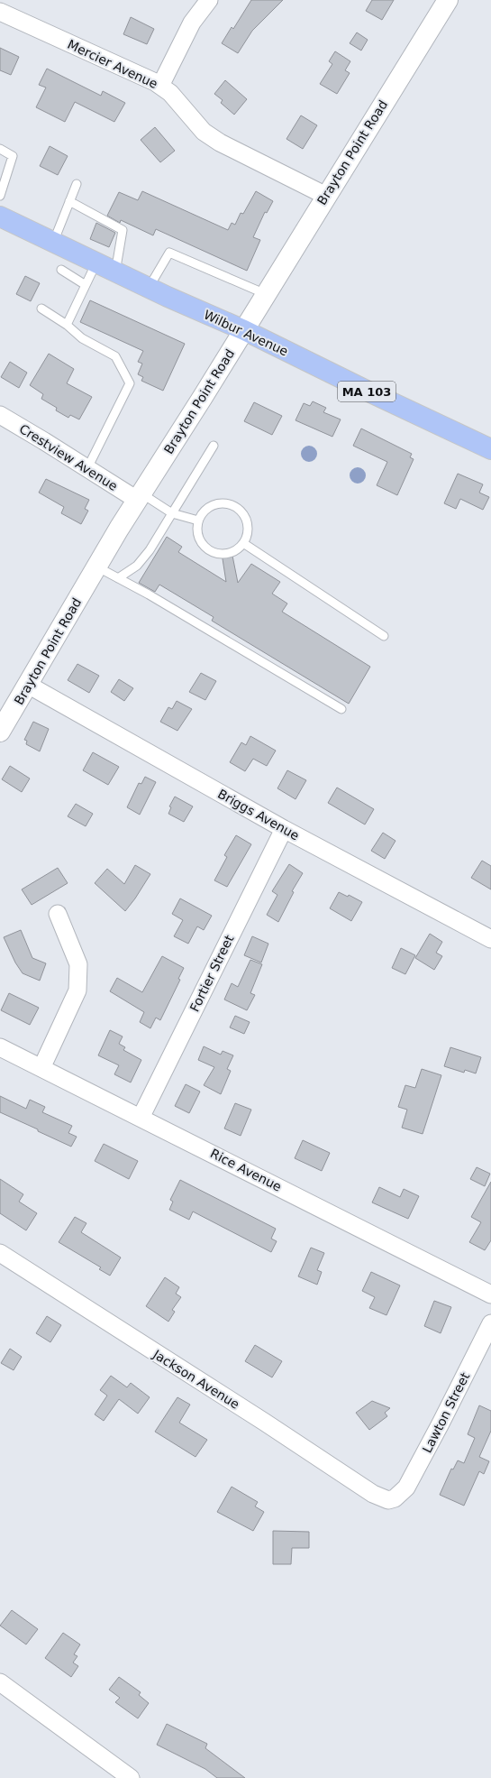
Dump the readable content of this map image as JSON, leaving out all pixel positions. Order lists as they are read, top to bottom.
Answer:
{
  "streets": {
    "main road": ["Wilbur Avenue", "MA 103"],
    "street": [
      "Mercier Avenue",
      "Brayton Point Road",
      "Crestview Avenue",
      "Briggs Avenue",
      "Fortier Street",
      "Rice Avenue",
      "Jackson Avenue",
      "Lawton Street"
    ]
  },
  "crossings": [
    ["Mercier Avenue", "Brayton Point Road"],
    ["Brayton Point Road", "Wilbur Avenue"],
    ["Brayton Point Road", "Crestview Avenue"],
    ["Brayton Point Road", "Briggs Avenue"],
    ["Briggs Avenue", "Fortier Street"],
    ["Fortier Street", "Rice Avenue"],
    ["Jackson Avenue", "Lawton Street"]
  ]
}
